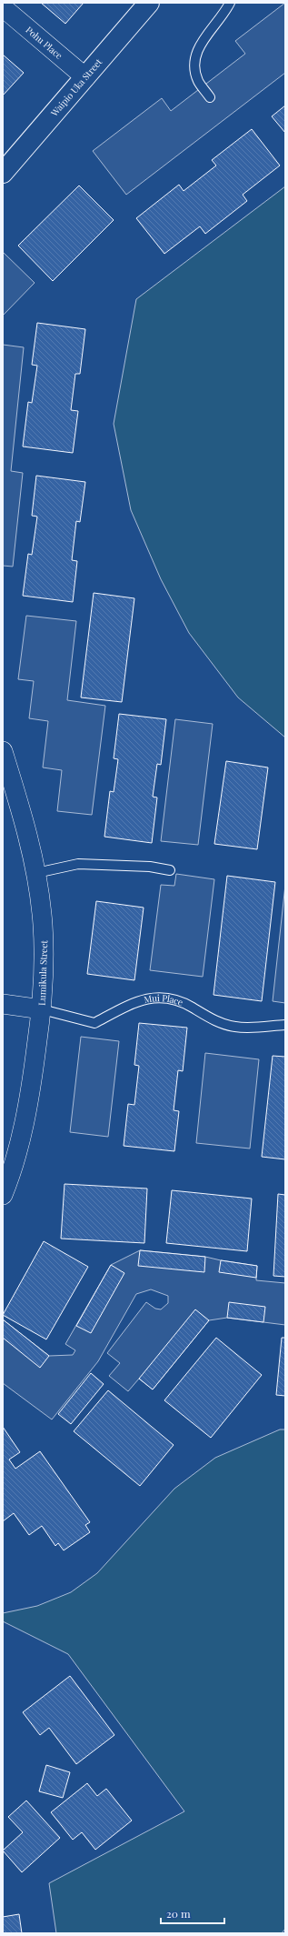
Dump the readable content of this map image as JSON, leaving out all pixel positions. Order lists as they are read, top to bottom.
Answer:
{
  "streets": {
    "street": ["Pohu Place", "Waipio Uka Street", "Lumikula Street"],
    "lane": ["Mui Place"]
  },
  "crossings": [
    ["Pohu Place", "Waipio Uka Street"],
    ["Lumikula Street", "Mui Place"]
  ],
  "scale_bar": "20 m"
}
